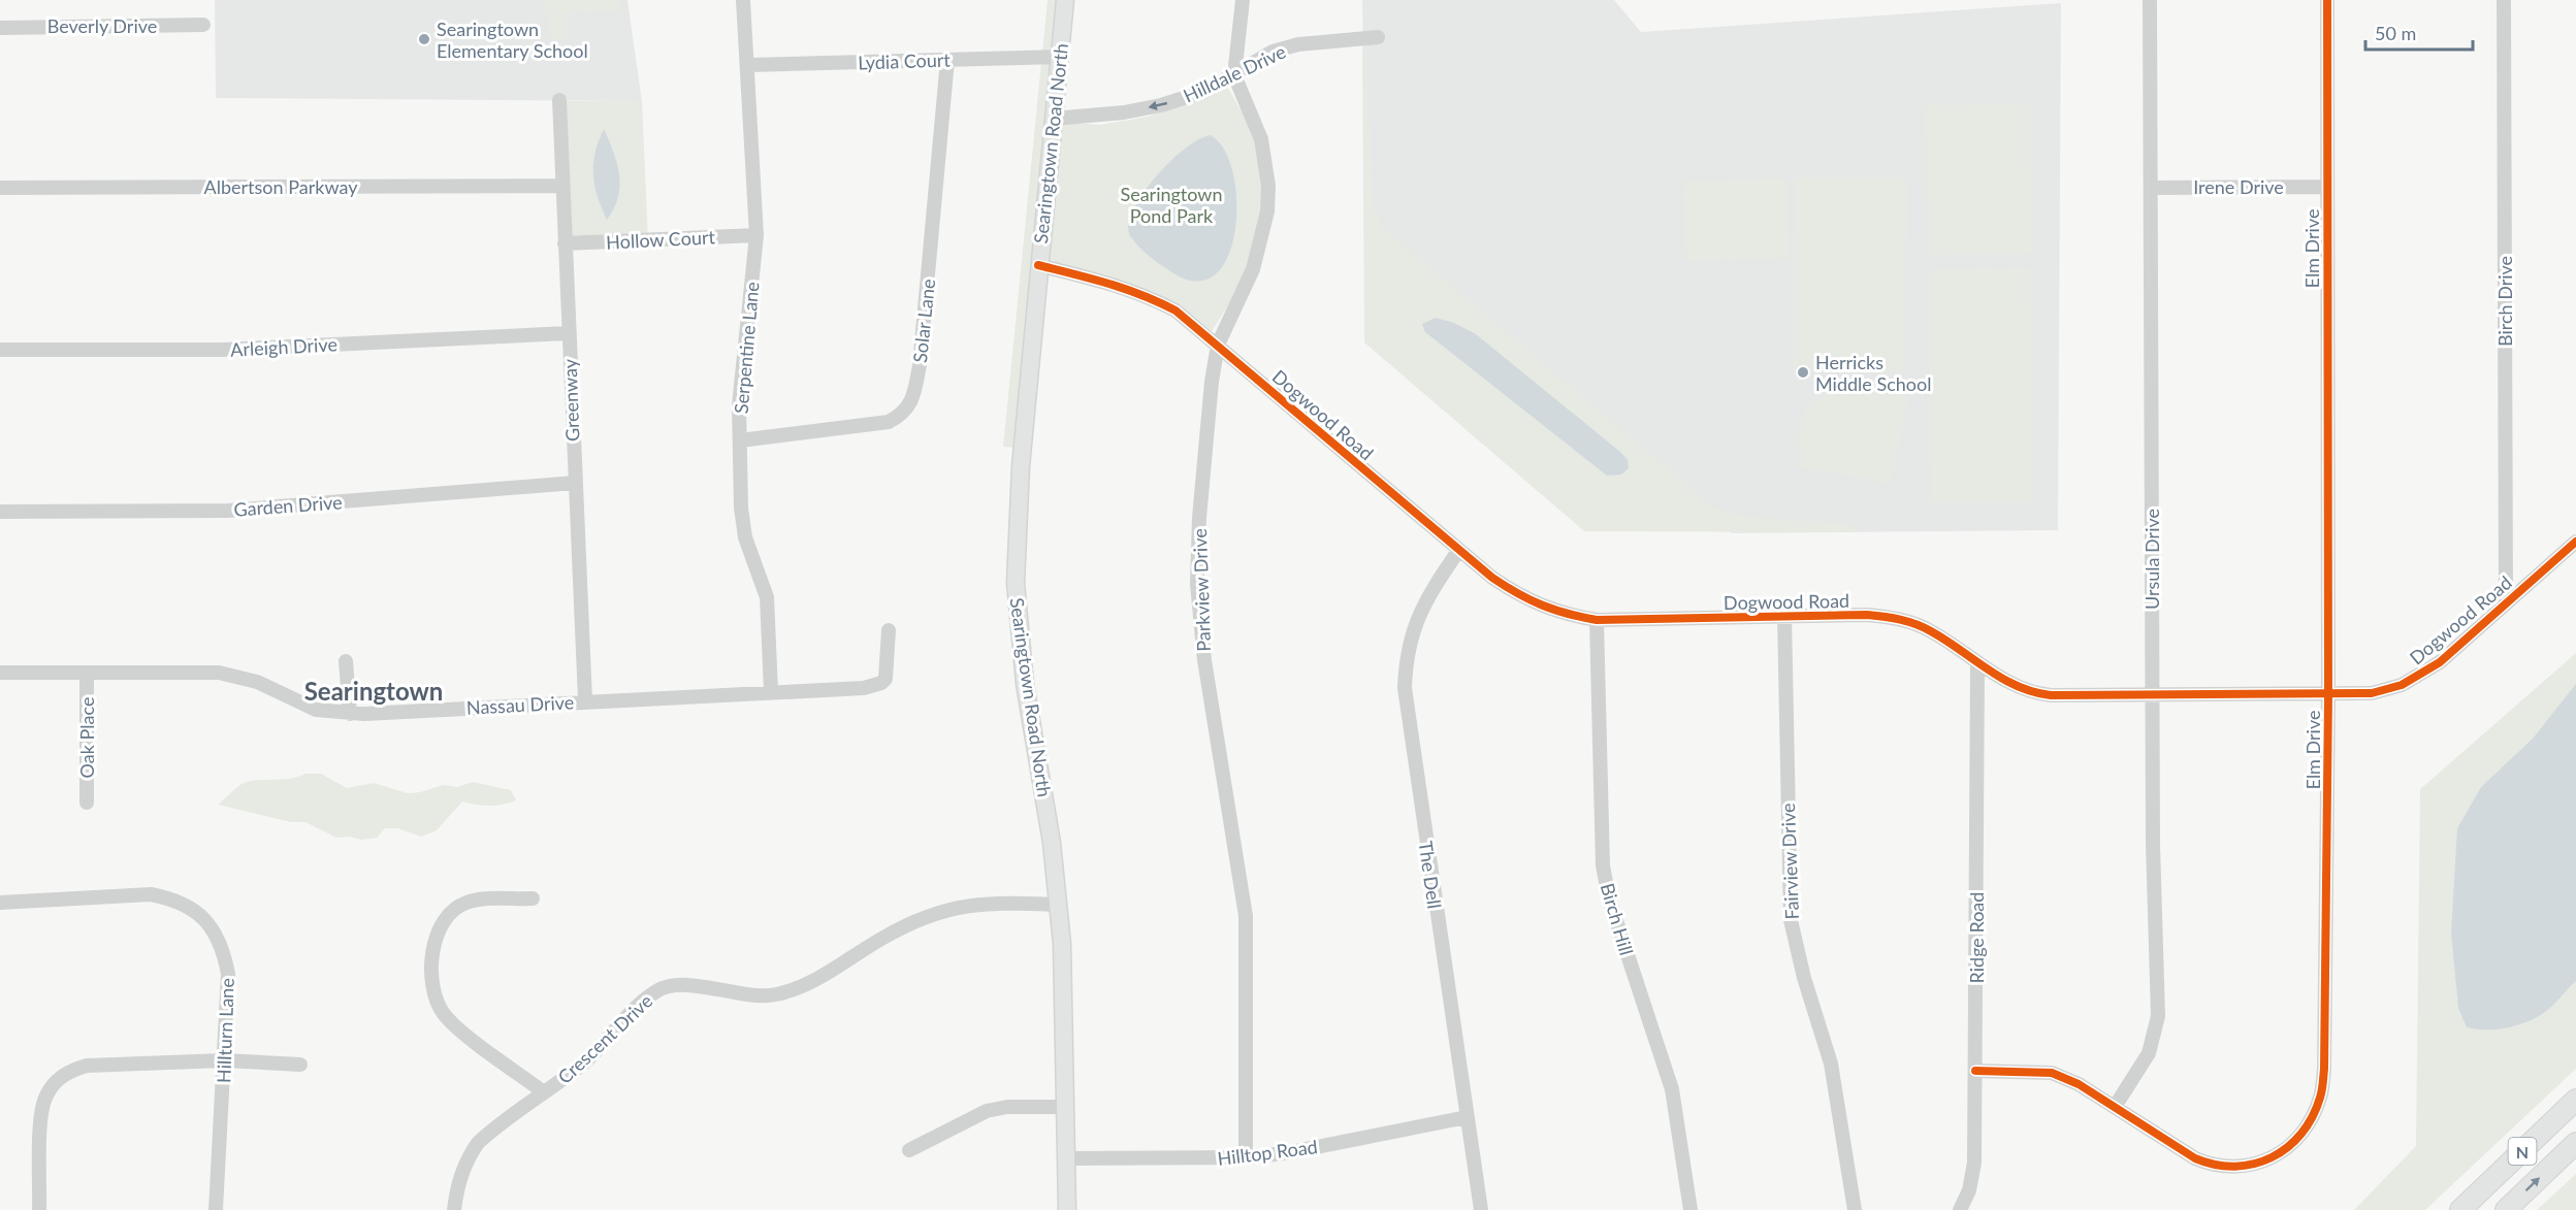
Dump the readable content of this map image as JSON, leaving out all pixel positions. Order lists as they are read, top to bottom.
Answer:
{
  "streets": {
    "highway": ["N"],
    "main road": ["Searingtown Road North"],
    "street": [
      "Beverly Drive",
      "Lydia Court",
      "Hilldale Drive",
      "Albertson Parkway",
      "Irene Drive",
      "Hollow Court",
      "Elm Drive",
      "Birch Drive",
      "Solar Lane",
      "Arleigh Drive",
      "Serpentine Lane",
      "Greenway",
      "Dogwood Road",
      "Garden Drive",
      "Ursula Drive",
      "Parkview Drive",
      "Nassau Drive",
      "Oak Place",
      "Fairview Drive",
      "The Dell",
      "Birch Hill",
      "Ridge Road",
      "Hillturn Lane",
      "Crescent Drive",
      "Hilltop Road"
    ]
  },
  "crossings": [
    ["Lydia Court", "Searingtown Road North"],
    ["Lydia Court", "Solar Lane"],
    ["Lydia Court", "Serpentine Lane"],
    ["Hilldale Drive", "Searingtown Road North"],
    ["Hilldale Drive", "Parkview Drive"],
    ["Searingtown Road North", "Dogwood Road"],
    ["Searingtown Road North", "Crescent Drive"],
    ["Searingtown Road North", "Hilltop Road"],
    ["Albertson Parkway", "Greenway"],
    ["Irene Drive", "Elm Drive"],
    ["Irene Drive", "Ursula Drive"],
    ["Hollow Court", "Serpentine Lane"],
    ["Hollow Court", "Greenway"],
    ["Elm Drive", "Dogwood Road"],
    ["Elm Drive", "Ursula Drive"],
    ["Elm Drive", "Ridge Road"],
    ["Birch Drive", "Dogwood Road"],
    ["Solar Lane", "Serpentine Lane"],
    ["Arleigh Drive", "Greenway"],
    ["Serpentine Lane", "Nassau Drive"],
    ["Greenway", "Garden Drive"],
    ["Greenway", "Nassau Drive"],
    ["Dogwood Road", "Ursula Drive"],
    ["Dogwood Road", "Parkview Drive"],
    ["Dogwood Road", "Fairview Drive"],
    ["Dogwood Road", "The Dell"],
    ["Dogwood Road", "Birch Hill"],
    ["Dogwood Road", "Ridge Road"],
    ["Parkview Drive", "Hilltop Road"],
    ["Nassau Drive", "Oak Place"],
    ["The Dell", "Hilltop Road"]
  ],
  "one_way": ["Hilldale Drive"],
  "districts": ["Searingtown"],
  "parks": ["Searingtown Pond Park"],
  "places": ["Searingtown Elementary School", "Herricks Middle School"],
  "scale_bar": "50 m"
}
